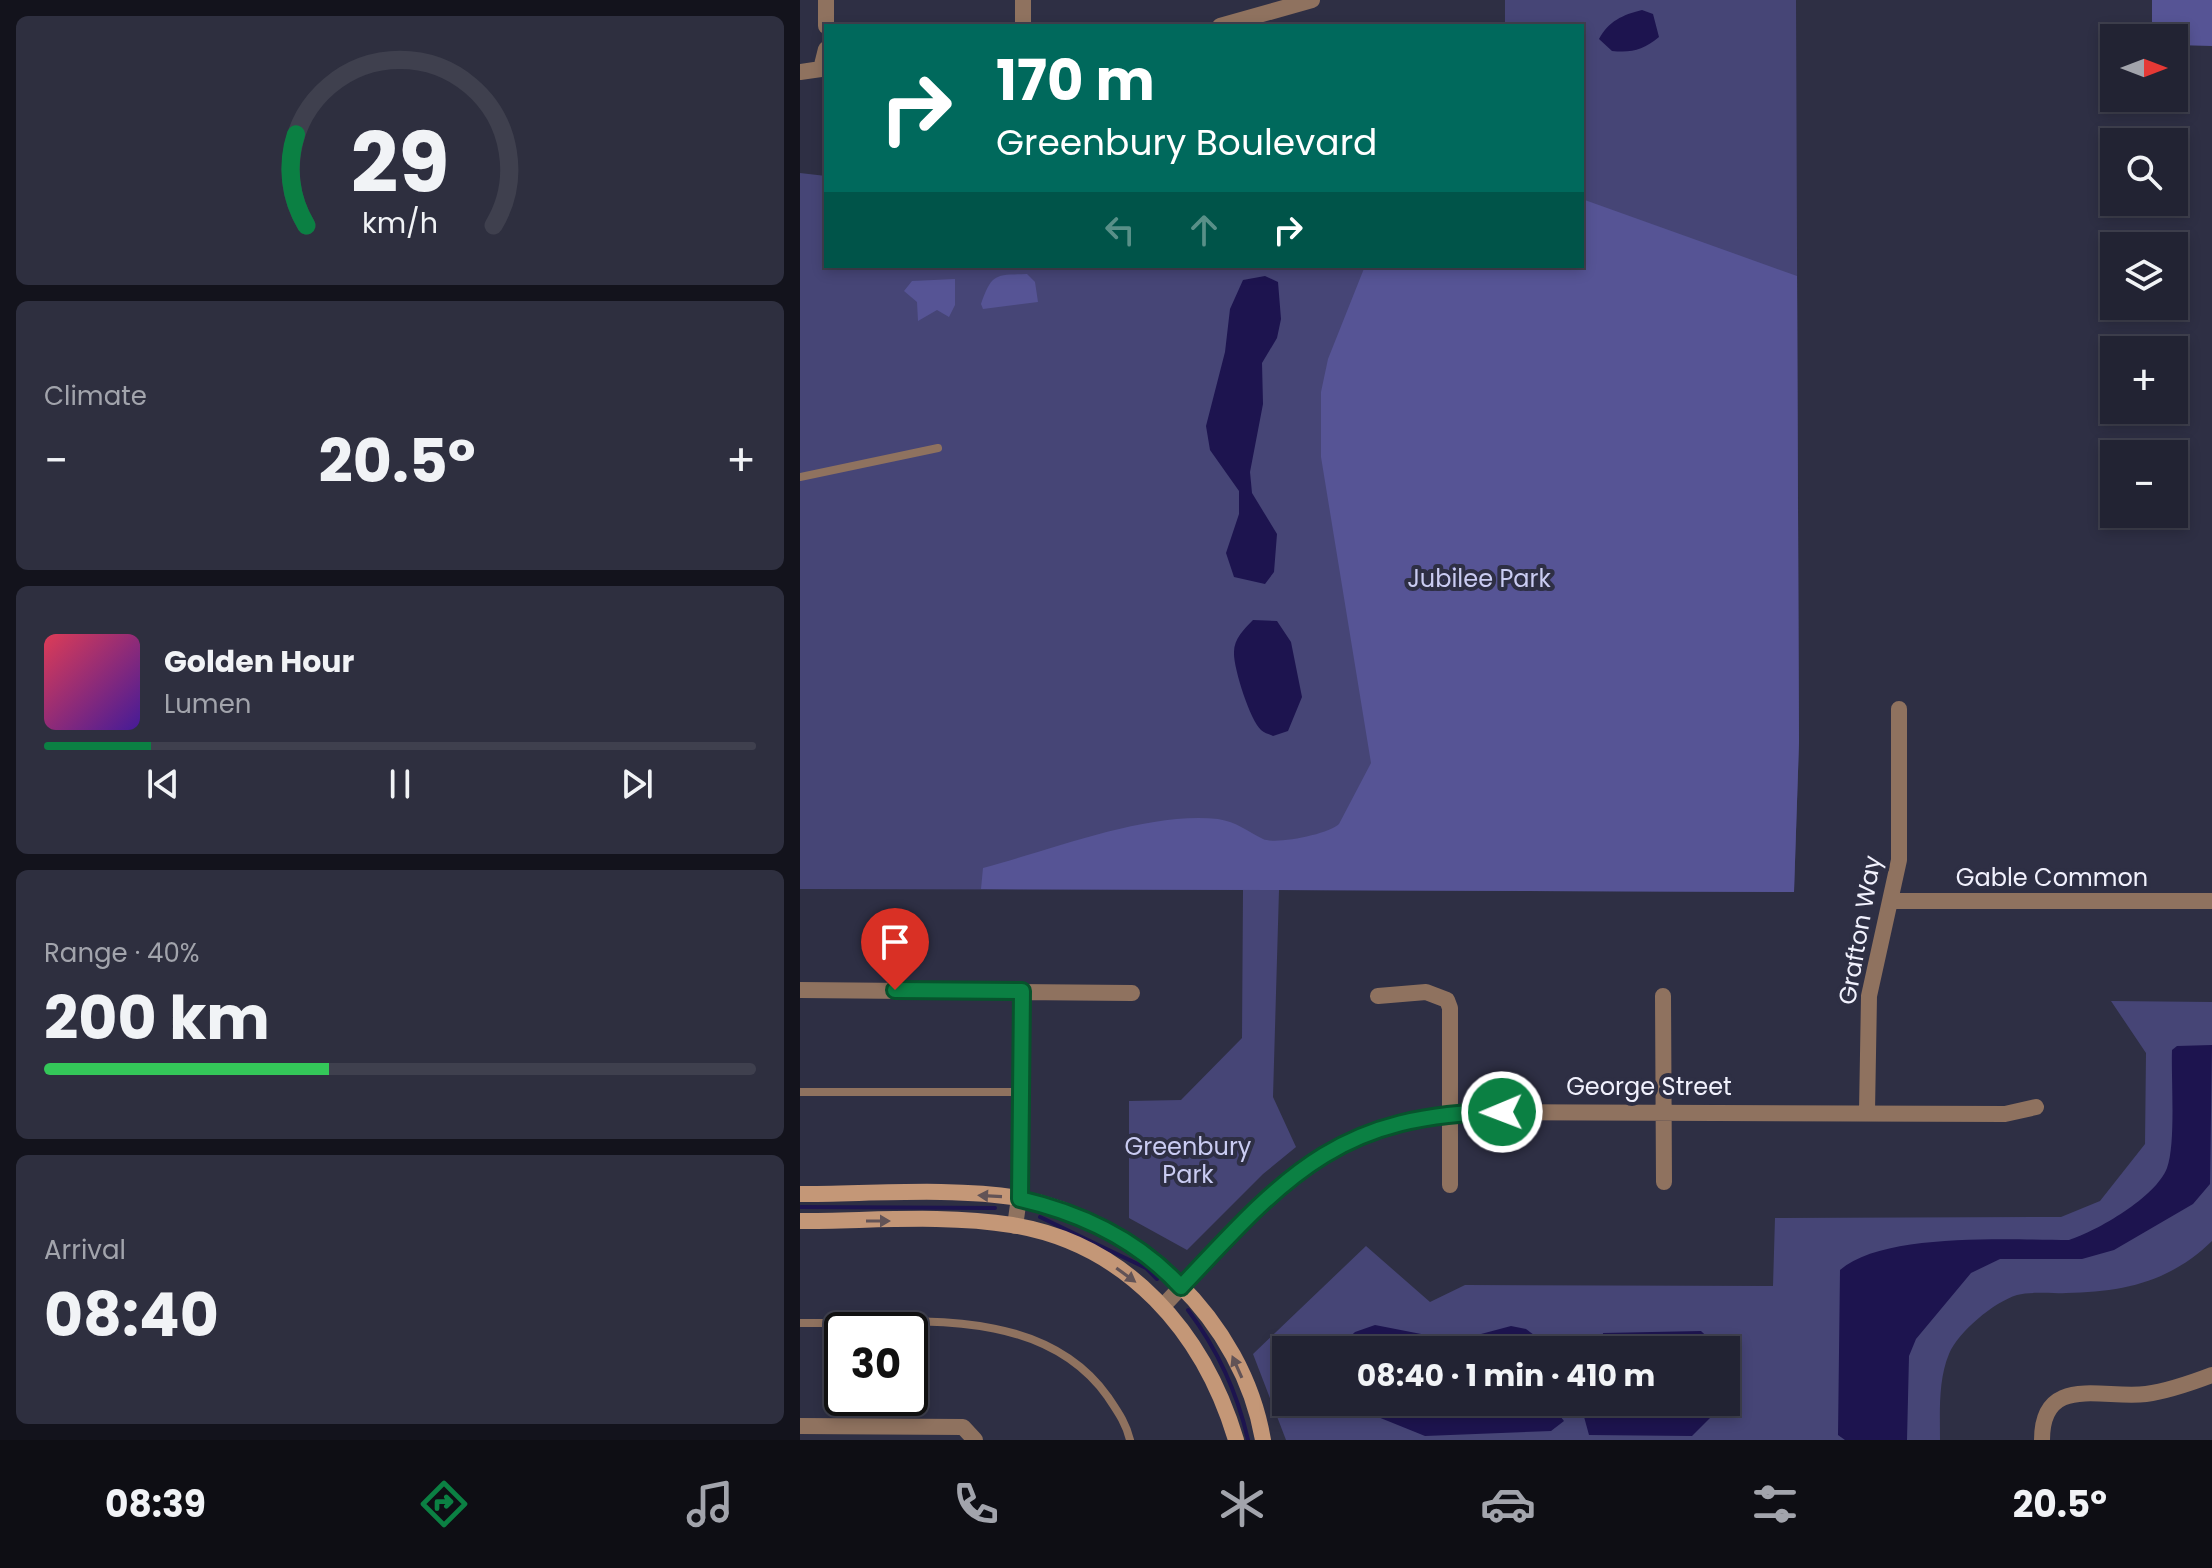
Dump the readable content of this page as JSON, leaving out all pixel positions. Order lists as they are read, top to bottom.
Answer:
{
  "streets": {
    "street": ["Gable Common", "Grafton Way", "George Street"]
  },
  "crossings": [
    ["Gable Common", "Grafton Way"],
    ["Grafton Way", "George Street"]
  ],
  "parks": ["Jubilee Park", "Greenbury Park"],
  "north": "right",
  "page": {
    "map_buttons": ["+", "−"],
    "turn": ["170 m", "Greenbury Boulevard"],
    "tile": [
      "Climate",
      ["Range · 40%", "200 km"],
      ["Arrival", "08:40"]
    ],
    "heat": ["−", "20.5°", "+"],
    "song": ["Golden Hour", "Lumen"],
    "limit": "30",
    "trip": "08:40 · 1 min · 410 m",
    "tabs": ["08:39", "20.5°"],
    "gauge": ["29", "km/h"]
  }
}
